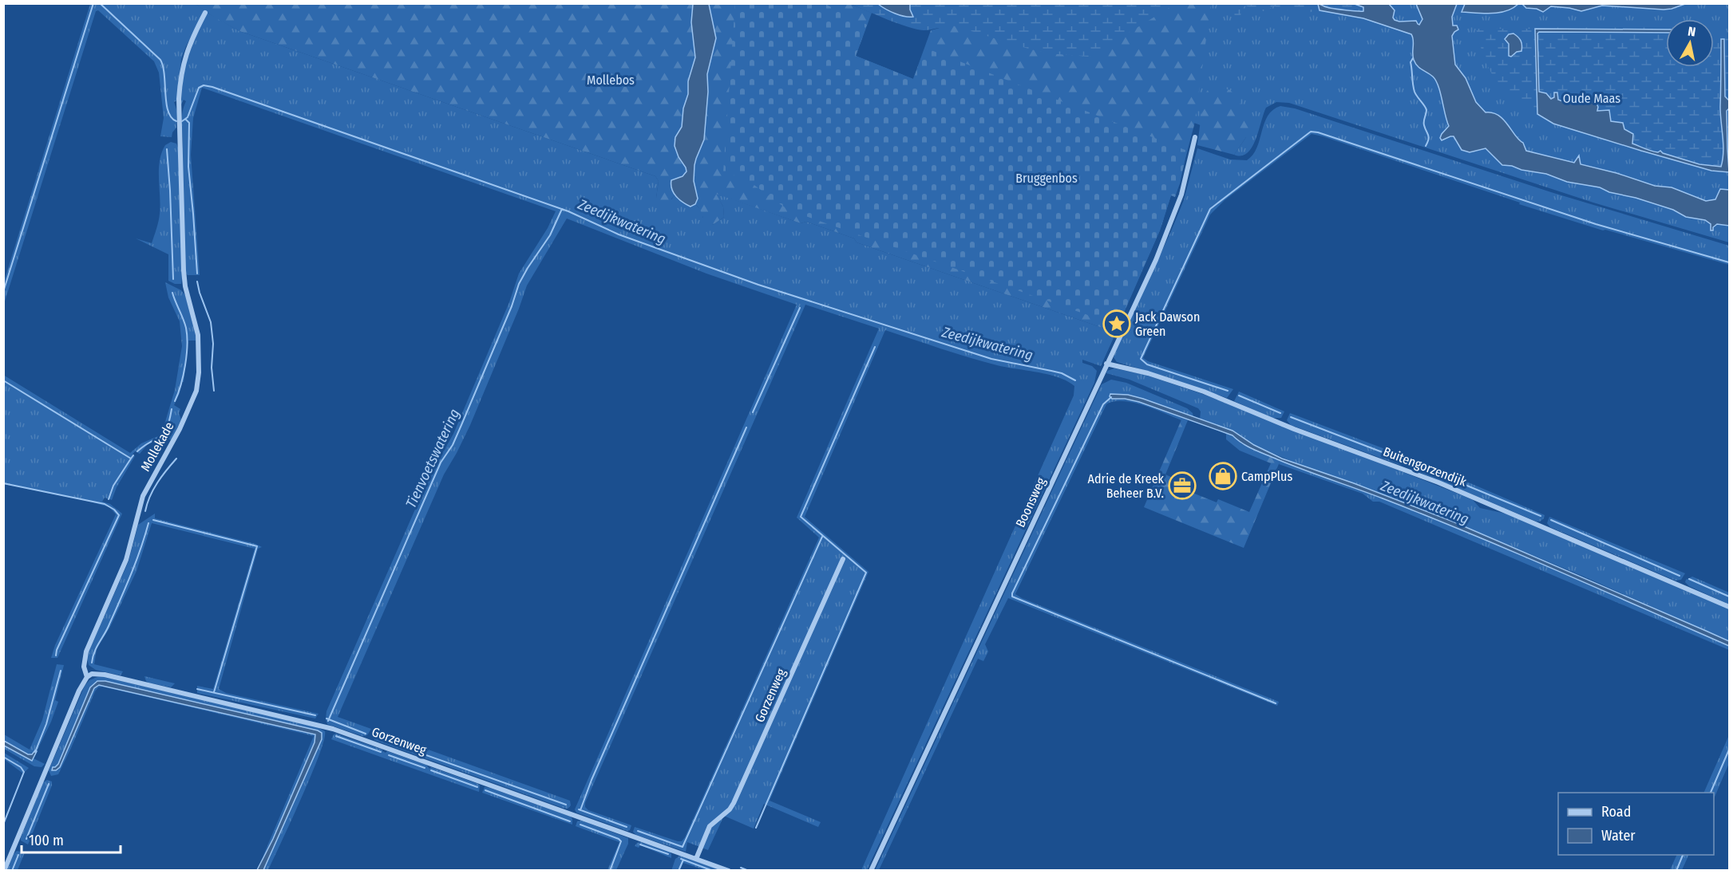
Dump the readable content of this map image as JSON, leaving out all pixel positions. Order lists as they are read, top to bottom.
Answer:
{
  "streets": {
    "street": [
      "Mollekade",
      "Buitengorzendijk",
      "Boonsweg",
      "Gorzenweg"
    ]
  },
  "crossings": [
    ["Mollekade", "Gorzenweg"],
    ["Buitengorzendijk", "Boonsweg"]
  ],
  "water": ["Zeedijkwatering", "Tienvoetswatering"],
  "parks": ["Mollebos", "Oude Maas", "Bruggenbos"],
  "places": {
    "place": ["Jack Dawson Green"],
    "shop": ["CampPlus"],
    "office": ["Adrie de Kreek Beheer B.V."]
  },
  "legend": ["Road", "Water"],
  "scale_bar": "100 m",
  "north": "top"
}
